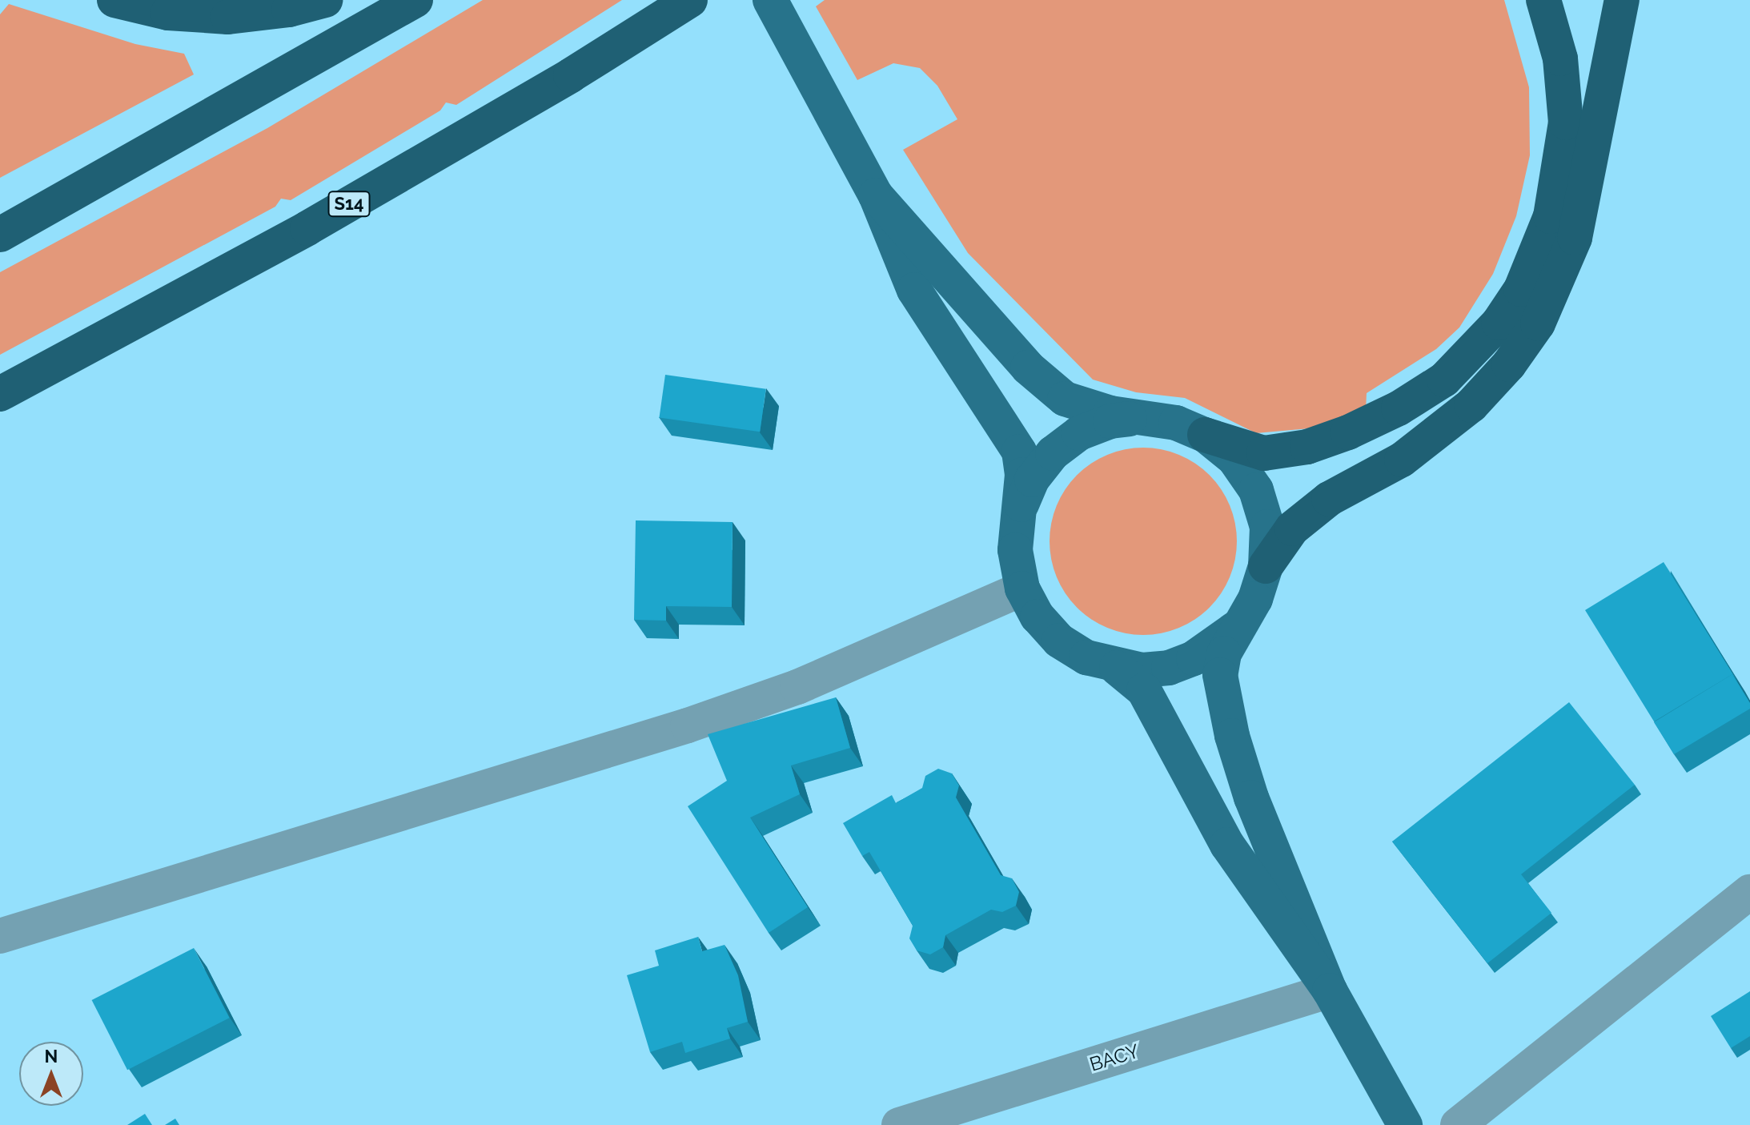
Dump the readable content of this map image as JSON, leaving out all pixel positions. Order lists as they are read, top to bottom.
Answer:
{
  "streets": {
    "highway": ["S14"],
    "street": ["BACY"]
  },
  "north": "top"
}
